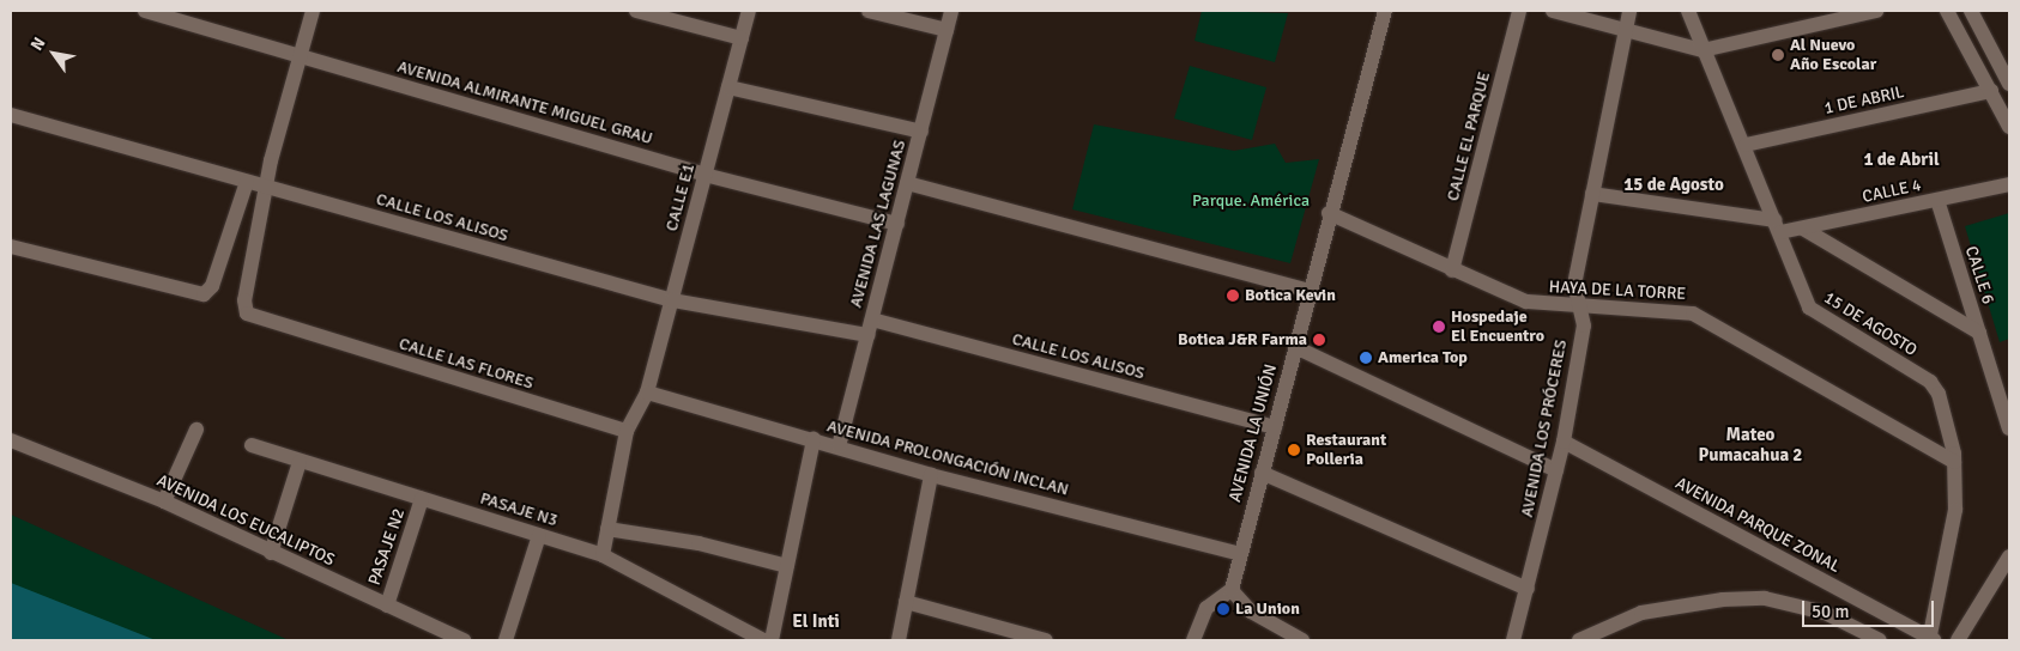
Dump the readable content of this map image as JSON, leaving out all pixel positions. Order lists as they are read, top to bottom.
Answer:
{
  "streets": {
    "street": [
      "1 DE ABRIL",
      "AVENIDA ALMIRANTE MIGUEL GRAU",
      "CALLE EL PARQUE",
      "CALLE 4",
      "CALLE E1",
      "CALLE LOS ALISOS",
      "AVENIDA LAS LAGUNAS",
      "CALLE 6",
      "HAYA DE LA TORRE",
      "15 DE AGOSTO",
      "CALLE LAS FLORES",
      "AVENIDA LOS PRÓCERES",
      "AVENIDA LA UNIÓN",
      "AVENIDA PROLONGACIÓN INCLAN",
      "PASAJE N3",
      "AVENIDA LOS EUCALIPTOS",
      "AVENIDA PARQUE ZONAL",
      "PASAJE N2"
    ]
  },
  "crossings": [
    ["1 DE ABRIL", "15 DE AGOSTO"],
    ["AVENIDA ALMIRANTE MIGUEL GRAU", "CALLE E1"],
    ["AVENIDA ALMIRANTE MIGUEL GRAU", "AVENIDA LAS LAGUNAS"],
    ["CALLE EL PARQUE", "HAYA DE LA TORRE"],
    ["CALLE 4", "CALLE 6"],
    ["CALLE 4", "15 DE AGOSTO"],
    ["CALLE 4", "AVENIDA LOS PRÓCERES"],
    ["CALLE E1", "CALLE LOS ALISOS"],
    ["CALLE E1", "AVENIDA PROLONGACIÓN INCLAN"],
    ["CALLE LOS ALISOS", "AVENIDA LAS LAGUNAS"],
    ["CALLE LOS ALISOS", "CALLE LAS FLORES"],
    ["CALLE LOS ALISOS", "AVENIDA LA UNIÓN"],
    ["AVENIDA LAS LAGUNAS", "AVENIDA PROLONGACIÓN INCLAN"],
    ["HAYA DE LA TORRE", "15 DE AGOSTO"],
    ["HAYA DE LA TORRE", "AVENIDA LOS PRÓCERES"],
    ["HAYA DE LA TORRE", "AVENIDA LA UNIÓN"],
    ["15 DE AGOSTO", "AVENIDA PARQUE ZONAL"],
    ["AVENIDA LOS PRÓCERES", "AVENIDA PARQUE ZONAL"],
    ["AVENIDA LA UNIÓN", "AVENIDA PROLONGACIÓN INCLAN"],
    ["PASAJE N3", "PASAJE N2"],
    ["AVENIDA LOS EUCALIPTOS", "PASAJE N2"]
  ],
  "districts": [
    "1 de Abril",
    "15 de Agosto",
    "Mateo Pumacahua 2",
    "El Inti"
  ],
  "parks": ["Parque. América"],
  "places": [
    "Al Nuevo Año Escolar",
    "Botica Kevin",
    "Hospedaje El Encuentro",
    "Botica J&R Farma",
    "America Top",
    "Restaurant Polleria",
    "La Union"
  ],
  "scale_bar": "50 m",
  "north": "top left"
}
